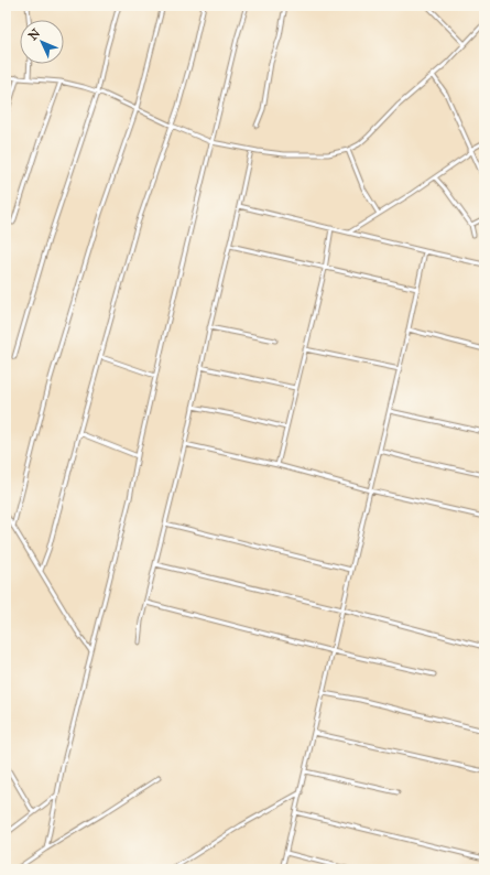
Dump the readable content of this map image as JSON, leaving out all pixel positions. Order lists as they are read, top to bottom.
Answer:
{
  "north": "top left"
}
